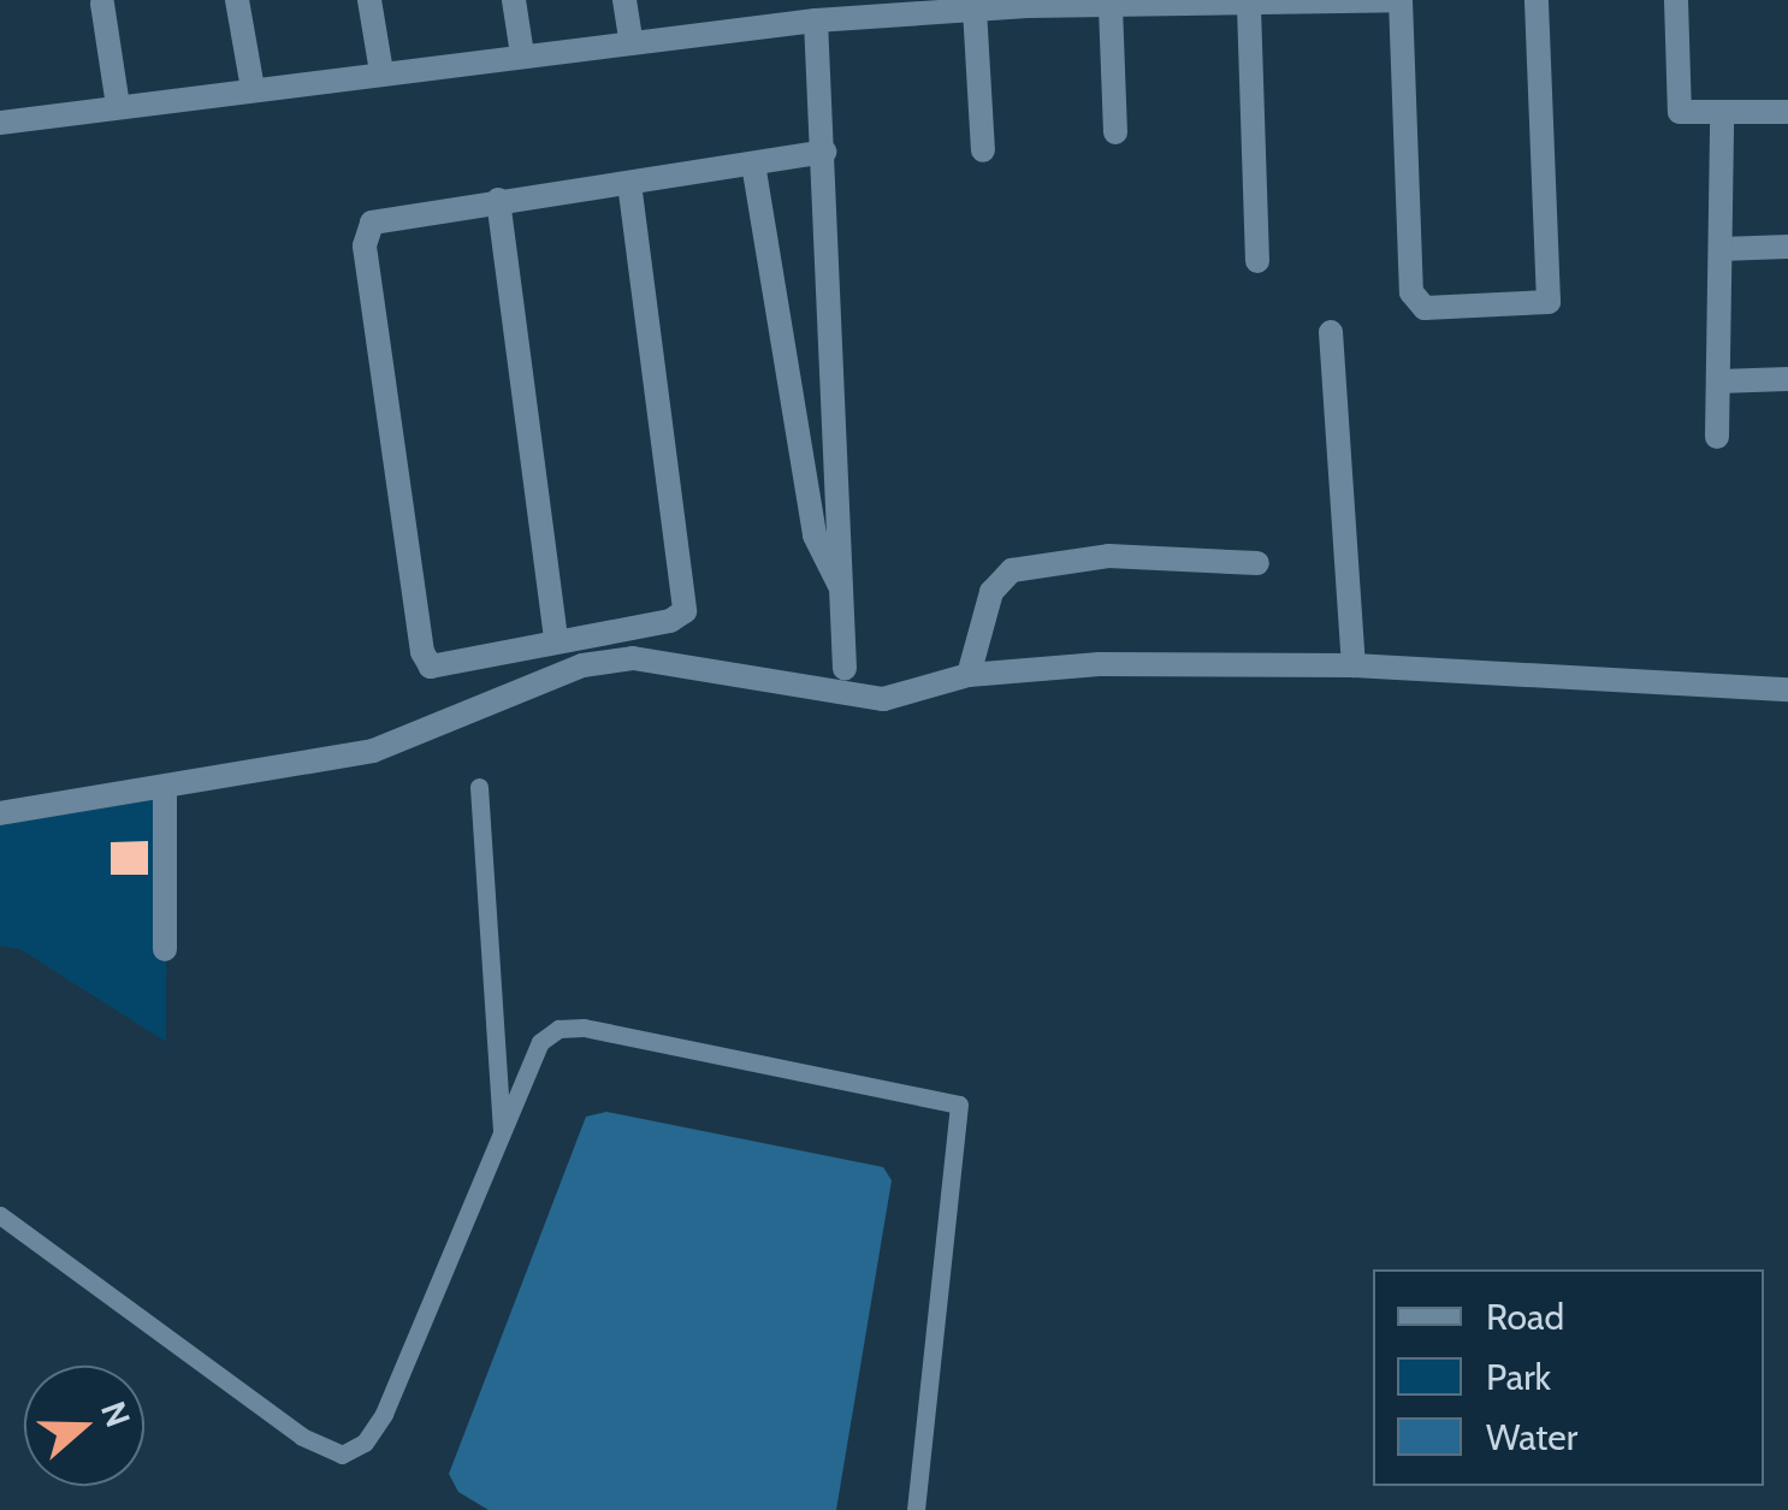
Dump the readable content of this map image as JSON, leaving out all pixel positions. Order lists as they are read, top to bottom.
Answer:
{
  "legend": ["Road", "Park", "Water"],
  "north": "right"
}
